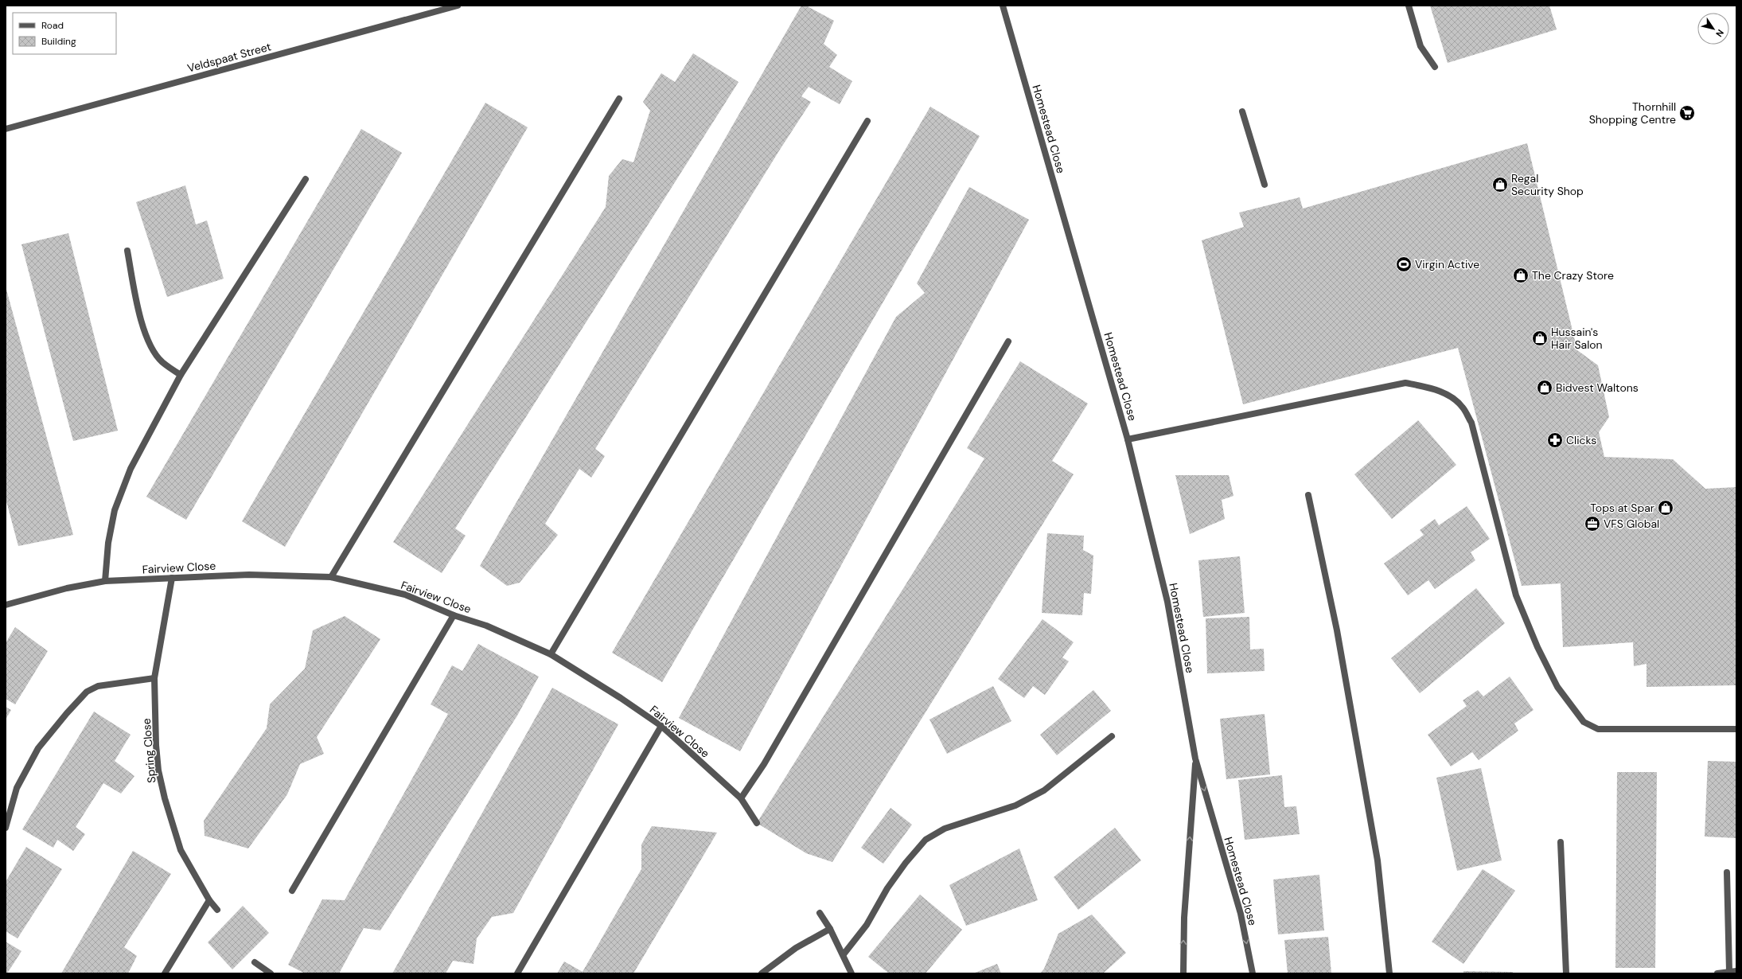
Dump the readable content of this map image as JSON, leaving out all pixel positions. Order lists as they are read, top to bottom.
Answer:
{
  "streets": {
    "street": [
      "Veldspaat Street",
      "Homestead Close",
      "Fairview Close",
      "Spring Close"
    ]
  },
  "crossings": [
    ["Fairview Close", "Spring Close"]
  ],
  "places": {
    "supermarket": ["Thornhill Shopping Centre"],
    "shop": [
      "Regal Security Shop",
      "The Crazy Store",
      "Hussain's Hair Salon",
      "Bidvest Waltons",
      "Tops at Spar"
    ],
    "sports": ["Virgin Active"],
    "pharmacy": ["Clicks"],
    "office": ["VFS Global"]
  },
  "legend": ["Road", "Building"],
  "north": "bottom right"
}
